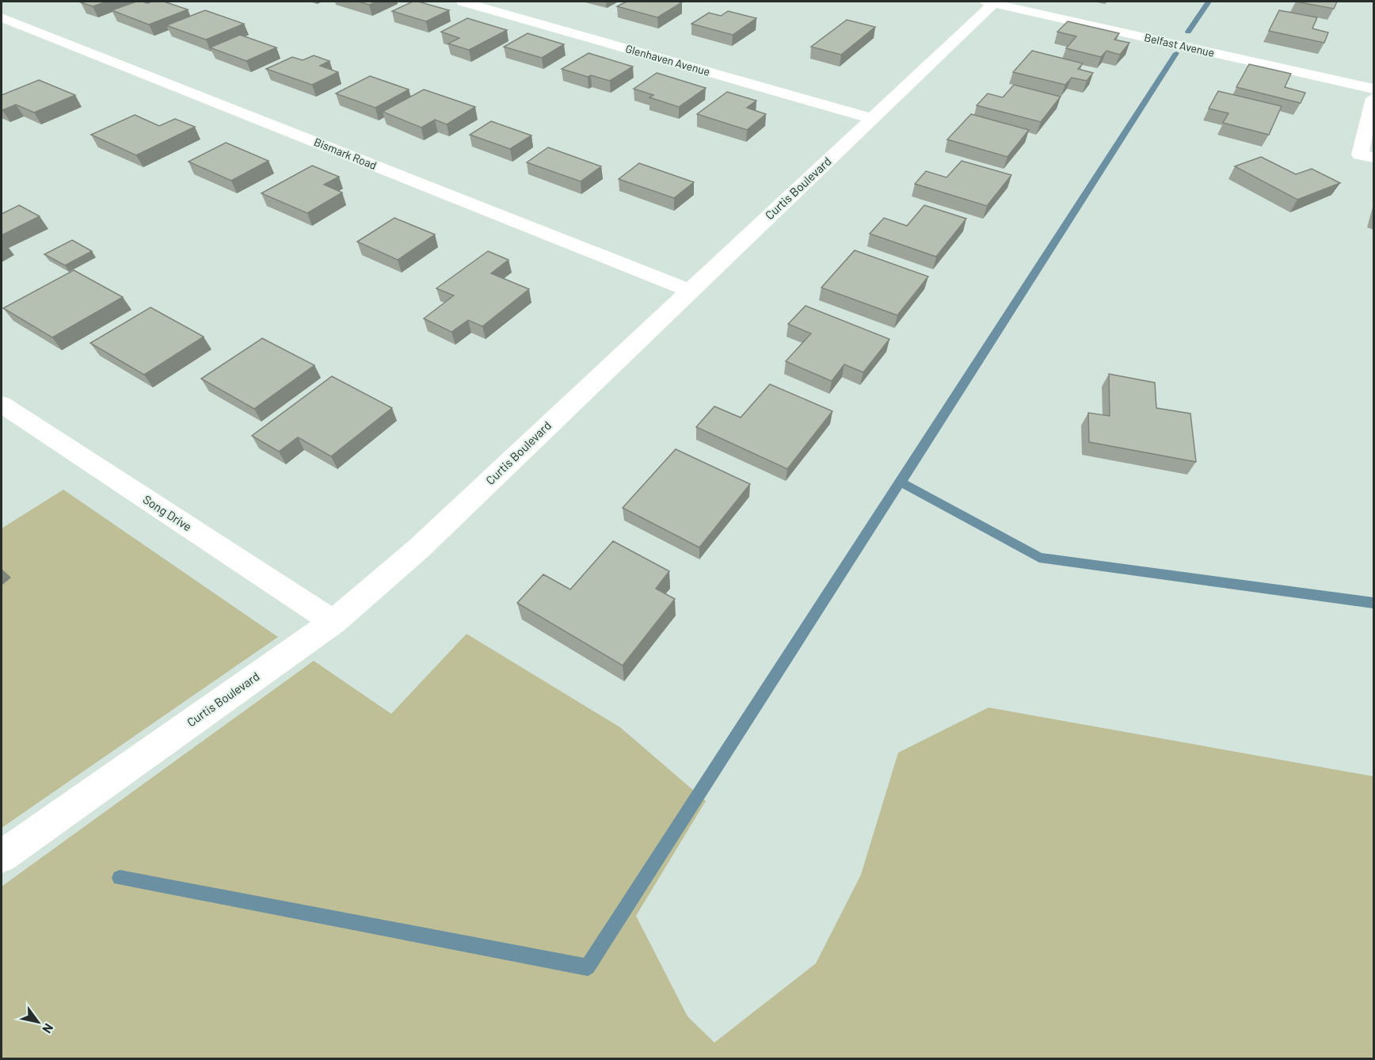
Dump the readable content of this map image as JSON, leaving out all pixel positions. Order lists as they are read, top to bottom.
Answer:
{
  "streets": {
    "street": [
      "Belfast Avenue",
      "Glenhaven Avenue",
      "Bismark Road",
      "Curtis Boulevard",
      "Song Drive"
    ]
  },
  "crossings": [
    ["Belfast Avenue", "Curtis Boulevard"],
    ["Glenhaven Avenue", "Curtis Boulevard"],
    ["Bismark Road", "Curtis Boulevard"],
    ["Curtis Boulevard", "Song Drive"]
  ],
  "north": "bottom right"
}
